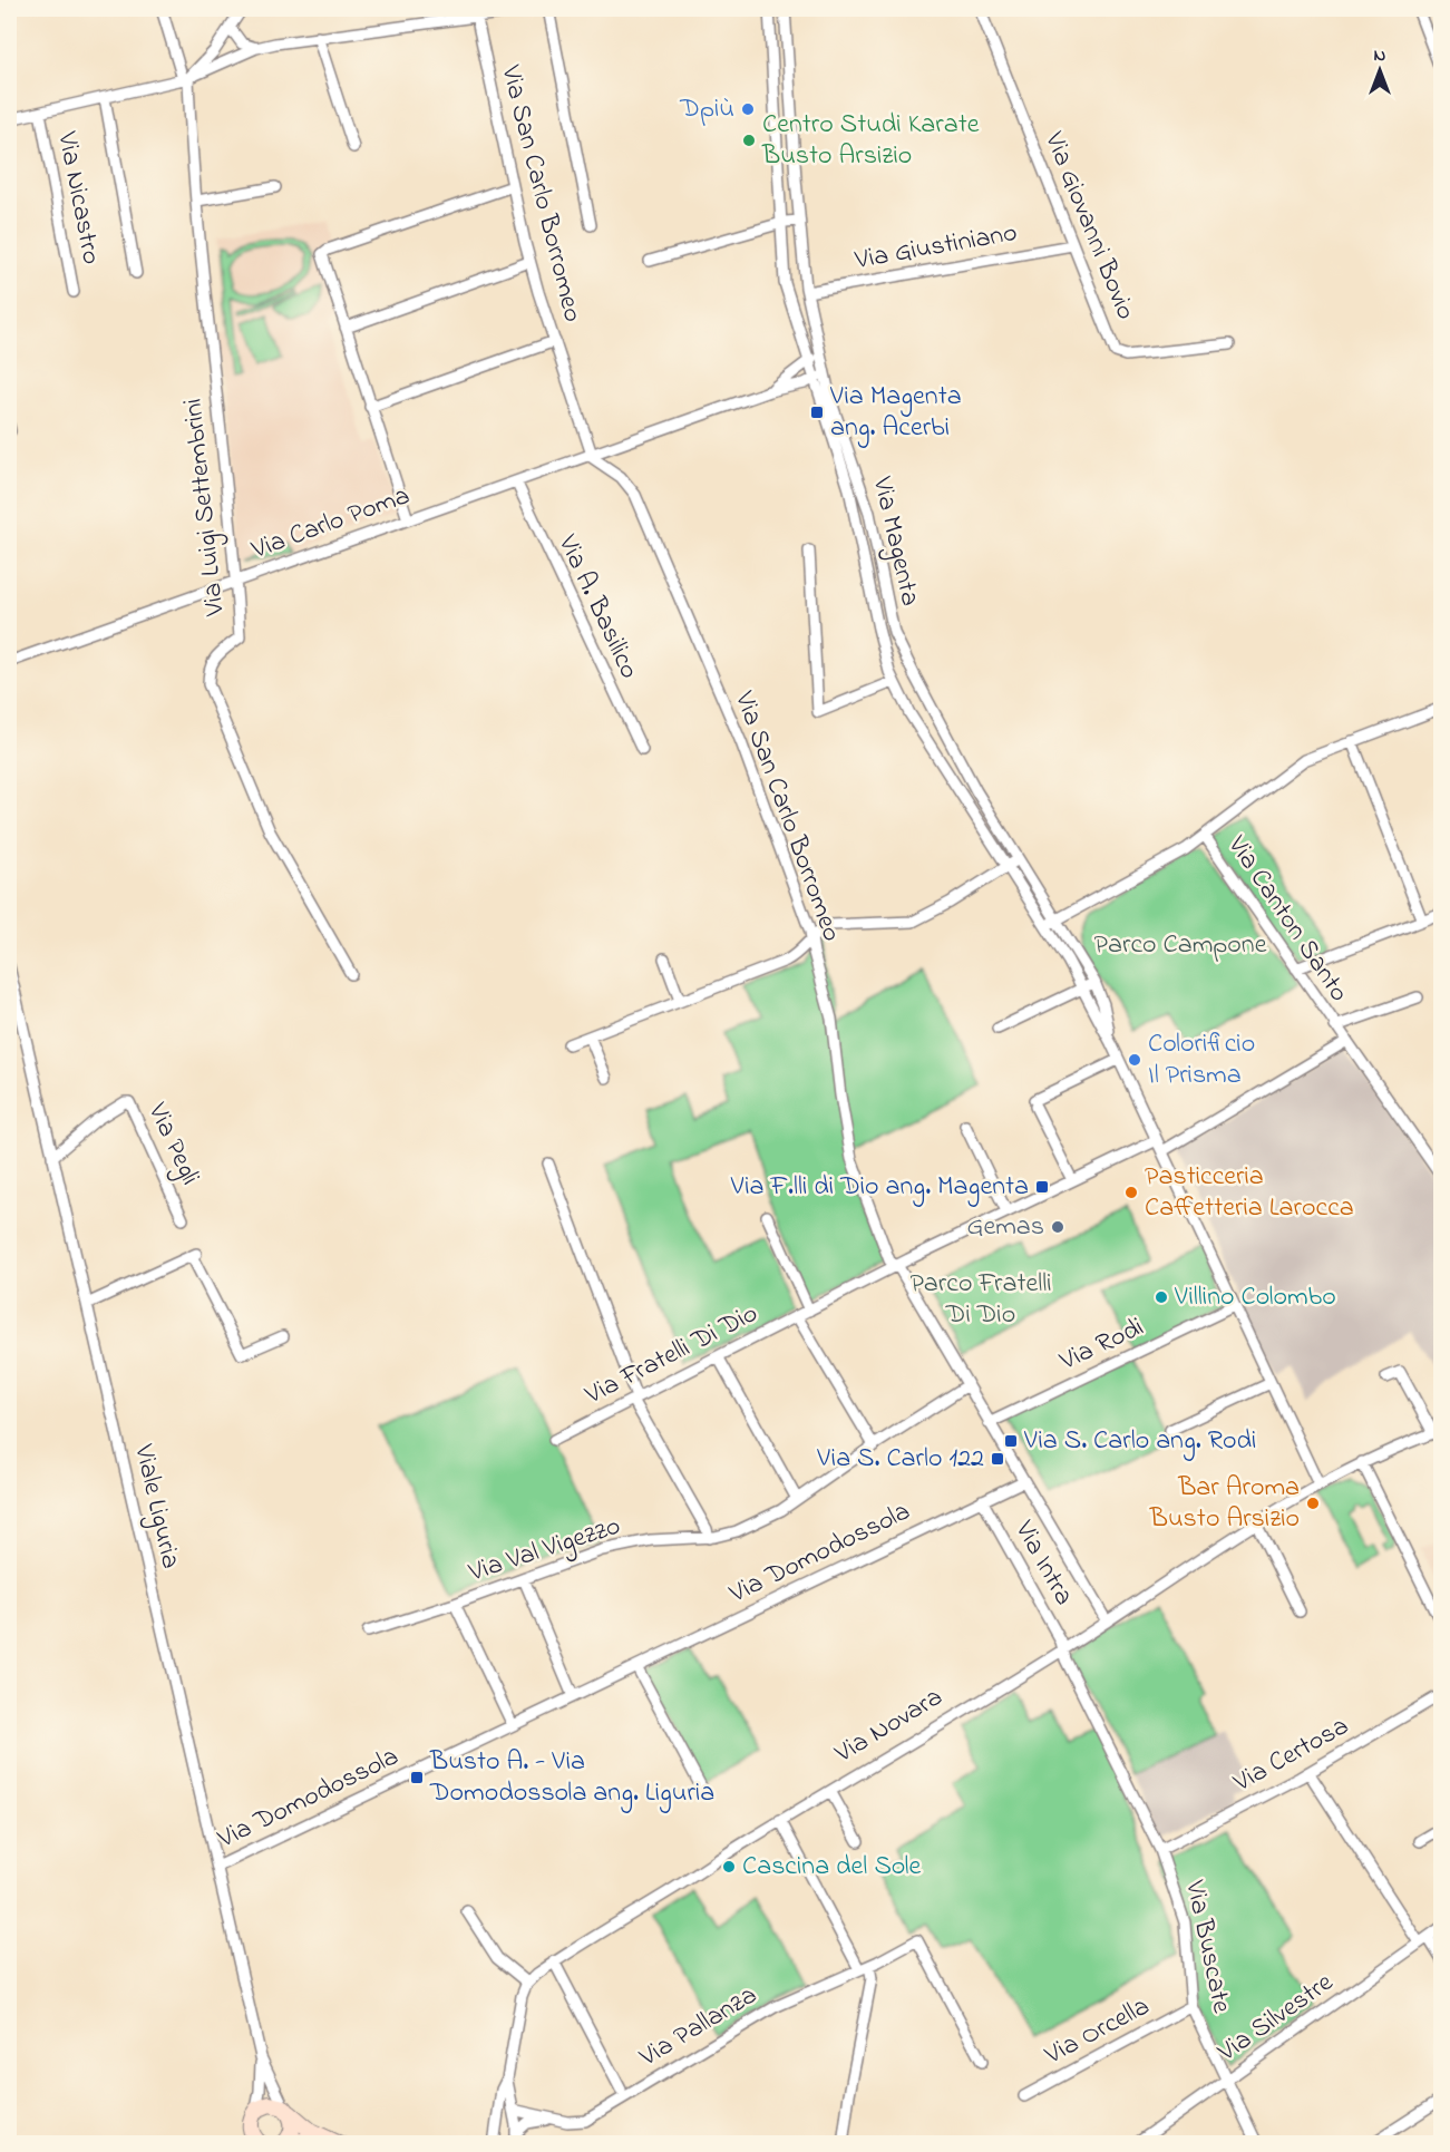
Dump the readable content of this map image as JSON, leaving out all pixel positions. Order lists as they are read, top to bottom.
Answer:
{
  "streets": {
    "street": [
      "Via San Carlo Borromeo",
      "Via Nicastro",
      "Via Giovanni Bovio",
      "Via Giustiniano",
      "Via Luigi Settembrini",
      "Via Carlo Poma",
      "Via Magenta",
      "Via A. Basilico",
      "Via Canton Santo",
      "Via Pegli",
      "Via Rodi",
      "Via Fratelli Di Dio",
      "Viale Liguria",
      "Via Val Vigezzo",
      "Via Domodossola",
      "Via Intra",
      "Via Novara",
      "Via Certosa",
      "Via Buscate",
      "Via Silvestre",
      "Via Pallanza",
      "Via Orcella"
    ]
  },
  "crossings": [
    ["Via San Carlo Borromeo", "Via Carlo Poma"],
    ["Via San Carlo Borromeo", "Via Rodi"],
    ["Via San Carlo Borromeo", "Via Fratelli Di Dio"],
    ["Via San Carlo Borromeo", "Via Val Vigezzo"],
    ["Via San Carlo Borromeo", "Via Domodossola"],
    ["Via San Carlo Borromeo", "Via Novara"],
    ["Via Giovanni Bovio", "Via Giustiniano"],
    ["Via Giustiniano", "Via Magenta"],
    ["Via Luigi Settembrini", "Via Carlo Poma"],
    ["Via Carlo Poma", "Via A. Basilico"],
    ["Via Magenta", "Via Canton Santo"],
    ["Via Magenta", "Via Rodi"],
    ["Via Magenta", "Via Fratelli Di Dio"],
    ["Via Magenta", "Via Novara"],
    ["Via Pegli", "Viale Liguria"],
    ["Viale Liguria", "Via Domodossola"],
    ["Via Val Vigezzo", "Via Domodossola"],
    ["Via Domodossola", "Via Intra"],
    ["Via Intra", "Via Novara"],
    ["Via Intra", "Via Buscate"],
    ["Via Novara", "Via Buscate"],
    ["Via Certosa", "Via Buscate"],
    ["Via Buscate", "Via Silvestre"],
    ["Via Buscate", "Via Orcella"]
  ],
  "parks": ["Parco Campone", "Parco Fratelli Di Dio"],
  "places": {
    "other": [
      "Dpiù",
      "Centro Studi Karate Busto Arsizio",
      "Colorificio Il Prisma",
      "Pasticceria Caffetteria Larocca",
      "Gemas",
      "Villino Colombo",
      "Bar Aroma Busto Arsizio",
      "Cascina del Sole"
    ],
    "transit": [
      "Via Magenta ang. Acerbi",
      "Via F.lli di Dio ang. Magenta",
      "Via S. Carlo ang. Rodi",
      "Via S. Carlo 122",
      "Busto A. - Via Domodossola ang. Liguria"
    ]
  },
  "north": "top"
}
